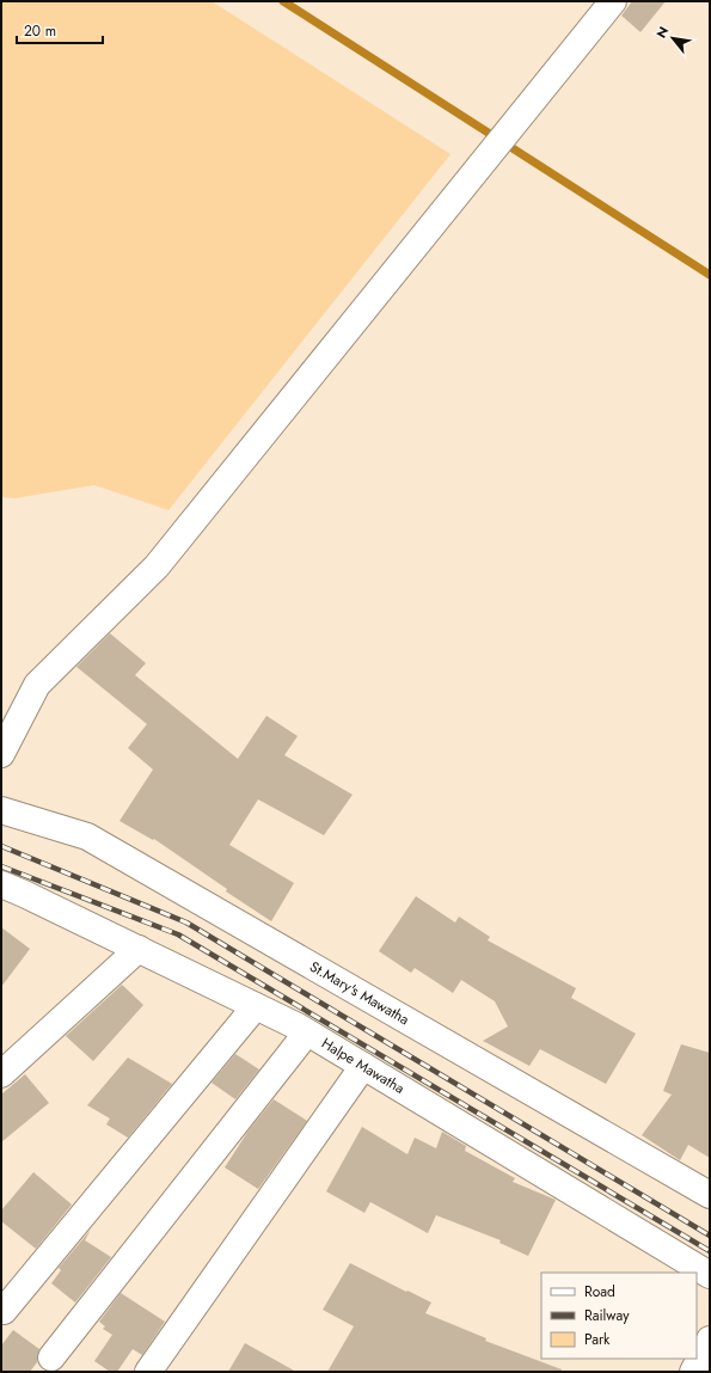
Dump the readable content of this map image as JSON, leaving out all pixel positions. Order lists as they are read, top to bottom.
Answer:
{
  "streets": {
    "street": ["St.Mary's Mawatha", "Halpe Mawatha"]
  },
  "legend": ["Road", "Railway", "Park"],
  "scale_bar": "20 m",
  "north": "top left"
}
